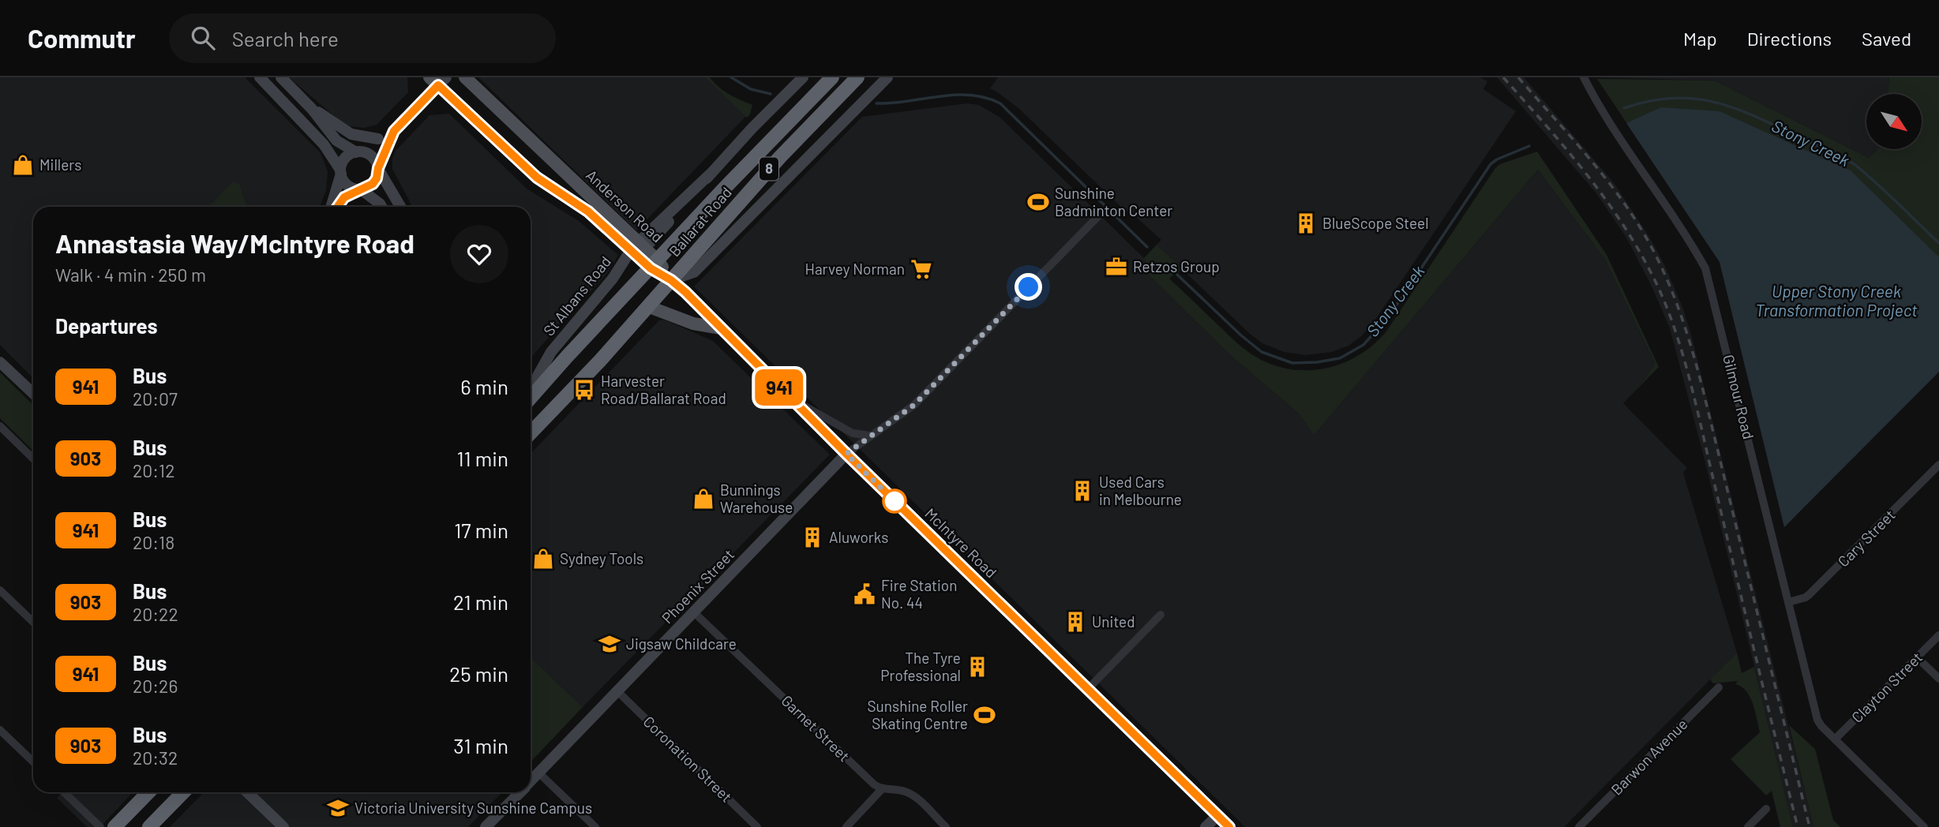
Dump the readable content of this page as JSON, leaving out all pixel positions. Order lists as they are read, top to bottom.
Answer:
{
  "streets": {
    "highway": ["8", "Ballarat Road"],
    "main road": ["Anderson Road", "McIntyre Road"],
    "street": [
      "St Albans Road",
      "Gilmour Road",
      "Cary Street",
      "Phoenix Street",
      "Clayton Street",
      "Garnet Street",
      "Barwon Avenue",
      "Coronation Street"
    ]
  },
  "crossings": [
    ["Anderson Road", "Ballarat Road"],
    ["Anderson Road", "St Albans Road"],
    ["Anderson Road", "McIntyre Road"],
    ["Ballarat Road", "McIntyre Road"],
    ["Gilmour Road", "Cary Street"],
    ["Gilmour Road", "Clayton Street"],
    ["McIntyre Road", "Phoenix Street"],
    ["Phoenix Street", "Garnet Street"],
    ["Phoenix Street", "Coronation Street"]
  ],
  "water": ["Stony Creek", "Upper Stony Creek Transformation Project"],
  "places": {
    "shop": ["Millers", "Bunnings Warehouse", "Sydney Tools"],
    "sports": ["Sunshine Badminton Center", "Sunshine Roller Skating Centre"],
    "building": [
      "BlueScope Steel",
      "Used Cars in Melbourne",
      "Aluworks",
      "United",
      "The Tyre Professional"
    ],
    "office": ["Retzos Group"],
    "supermarket": ["Harvey Norman"],
    "bus stop": ["Harvester Road/Ballarat Road"],
    "public building": ["Fire Station No. 44"],
    "school or university": ["Jigsaw Childcare", "Victoria University Sunshine Campus"]
  },
  "lines": ["bus line 941"],
  "north": "bottom right",
  "page": {
    "header": "Commutr",
    "search": "Search here",
    "nav": ["Map", "Directions", "Saved"],
    "on_map": "941",
    "heading": [
      ["Annastasia Way/McIntyre Road", "Walk · 4 min · 250 m"],
      "Departures"
    ],
    "list": [
      {
        "mark": "941",
        "name": "Bus",
        "note": "20:07",
        "value": "6 min"
      },
      {
        "mark": "903",
        "name": "Bus",
        "note": "20:12",
        "value": "11 min"
      },
      {
        "mark": "941",
        "name": "Bus",
        "note": "20:18",
        "value": "17 min"
      },
      {
        "mark": "903",
        "name": "Bus",
        "note": "20:22",
        "value": "21 min"
      },
      {
        "mark": "941",
        "name": "Bus",
        "note": "20:26",
        "value": "25 min"
      },
      {
        "mark": "903",
        "name": "Bus",
        "note": "20:32",
        "value": "31 min"
      }
    ]
  }
}
